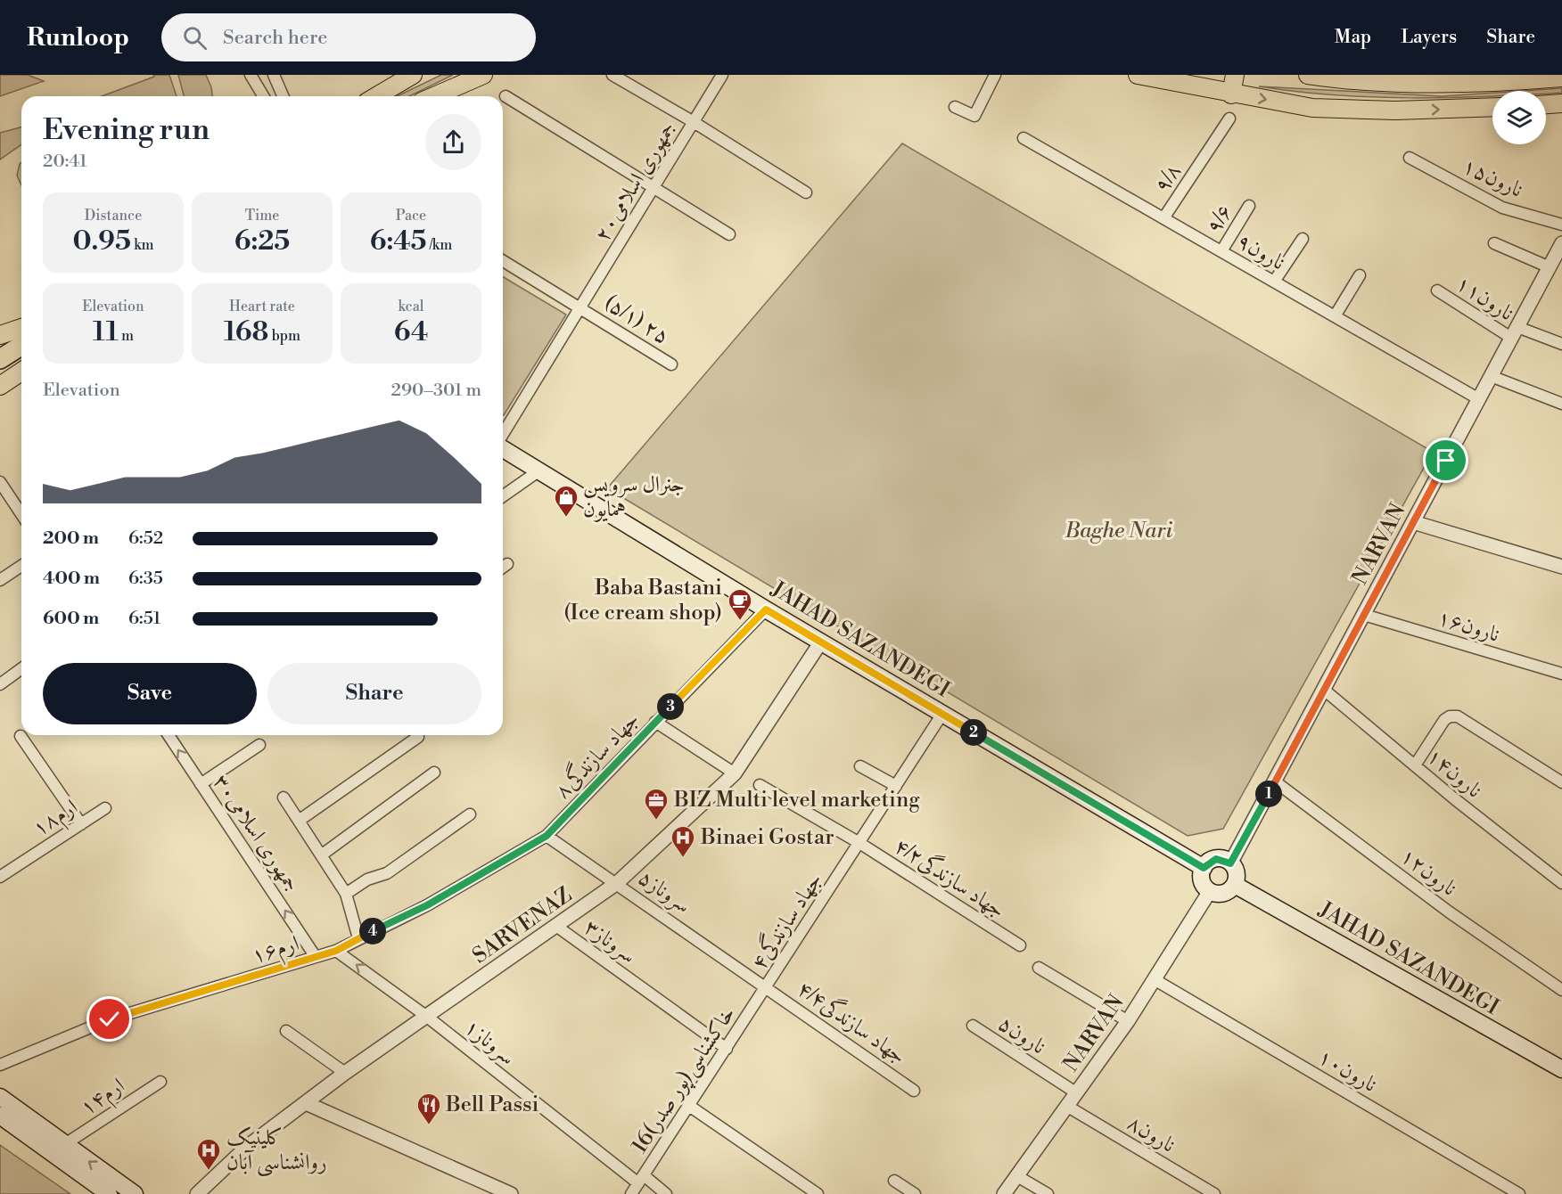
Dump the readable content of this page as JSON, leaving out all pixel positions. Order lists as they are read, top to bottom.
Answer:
{
  "streets": {
    "main road": ["JAHAD SAZANDEGI"],
    "street": [
      "۹/۸",
      "نارون۱۵",
      "جمهوری اسلامی۲۰",
      "۹/۶",
      "نارون۹",
      "نارون۱۱",
      "(۵/۱) ۲۵",
      "NARVAN",
      "نارون۱۶",
      "جهاد سازندگی۸",
      "نارون۱۴",
      "ارم۱۸",
      "جمهوری اسلامی۳۰",
      "نارون۱۲",
      "۴/۲جهاد سازندگی",
      "سروناز۵",
      "جهاد سازندگی۴",
      "SARVENAZ",
      "سروناز۳",
      "ارم۱۶",
      "۴/۴جهاد سازندگی",
      "نارون۵",
      "سروناز۱",
      "نارون۱۰",
      "16خاکشناسی(پور صدر)",
      "ارم۱۴",
      "نارون۸"
    ]
  },
  "crossings": [
    ["۹/۸", "نارون۹"],
    ["جمهوری اسلامی۲۰", "(۵/۱) ۲۵"],
    ["۹/۶", "نارون۹"],
    ["نارون۹", "NARVAN"],
    ["نارون۱۱", "NARVAN"],
    ["NARVAN", "نارون۱۶"],
    ["NARVAN", "JAHAD SAZANDEGI"],
    ["NARVAN", "نارون۱۴"],
    ["NARVAN", "نارون۱۲"],
    ["NARVAN", "نارون۵"],
    ["NARVAN", "نارون۱۰"],
    ["NARVAN", "نارون۸"],
    ["JAHAD SAZANDEGI", "جهاد سازندگی۸"],
    ["JAHAD SAZANDEGI", "جهاد سازندگی۴"],
    ["JAHAD SAZANDEGI", "SARVENAZ"],
    ["جهاد سازندگی۸", "سروناز۵"],
    ["جهاد سازندگی۸", "ارم۱۶"],
    ["جمهوری اسلامی۳۰", "ارم۱۶"],
    ["۴/۲جهاد سازندگی", "جهاد سازندگی۴"],
    ["سروناز۵", "جهاد سازندگی۴"],
    ["سروناز۵", "SARVENAZ"],
    ["سروناز۵", "ارم۱۶"],
    ["سروناز۵", "۴/۴جهاد سازندگی"],
    ["سروناز۵", "16خاکشناسی(پور صدر)"],
    ["جهاد سازندگی۴", "۴/۴جهاد سازندگی"],
    ["جهاد سازندگی۴", "16خاکشناسی(پور صدر)"],
    ["SARVENAZ", "سروناز۳"],
    ["SARVENAZ", "سروناز۱"],
    ["سروناز۳", "16خاکشناسی(پور صدر)"],
    ["ارم۱۶", "سروناز۱"],
    ["۴/۴جهاد سازندگی", "16خاکشناسی(پور صدر)"],
    ["سروناز۱", "16خاکشناسی(پور صدر)"]
  ],
  "parks": ["Baghe Nari"],
  "places": {
    "shop": ["جنرال سرویس همایون"],
    "cafe": ["Baba Bastani (Ice cream shop)"],
    "office": ["BIZ Multi level marketing"],
    "hospital": ["Binaei Gostar", "کلینیک روانشناسی آبان"],
    "restaurant": ["Bell Passi"]
  },
  "page": {
    "header": "Runloop",
    "search": "Search here",
    "nav": ["Map", "Layers", "Share"],
    "heading": ["Evening run", "20:41"],
    "stats": [
      ["Distance", "0.95 km"],
      ["Time", "6:25"],
      ["Pace", "6:45 /km"],
      ["Elevation", "11 m"],
      ["Heart rate", "168 bpm"],
      ["kcal", "64"]
    ],
    "chart": ["Elevation", "290–301 m"],
    "list": [
      {
        "name": "200 m",
        "note": "6:52"
      },
      {
        "name": "400 m",
        "note": "6:35"
      },
      {
        "name": "600 m",
        "note": "6:51"
      }
    ],
    "buttons": ["Save", "Share"],
    "pins": [
      "3",
      "2",
      "1",
      "4"
    ]
  }
}
